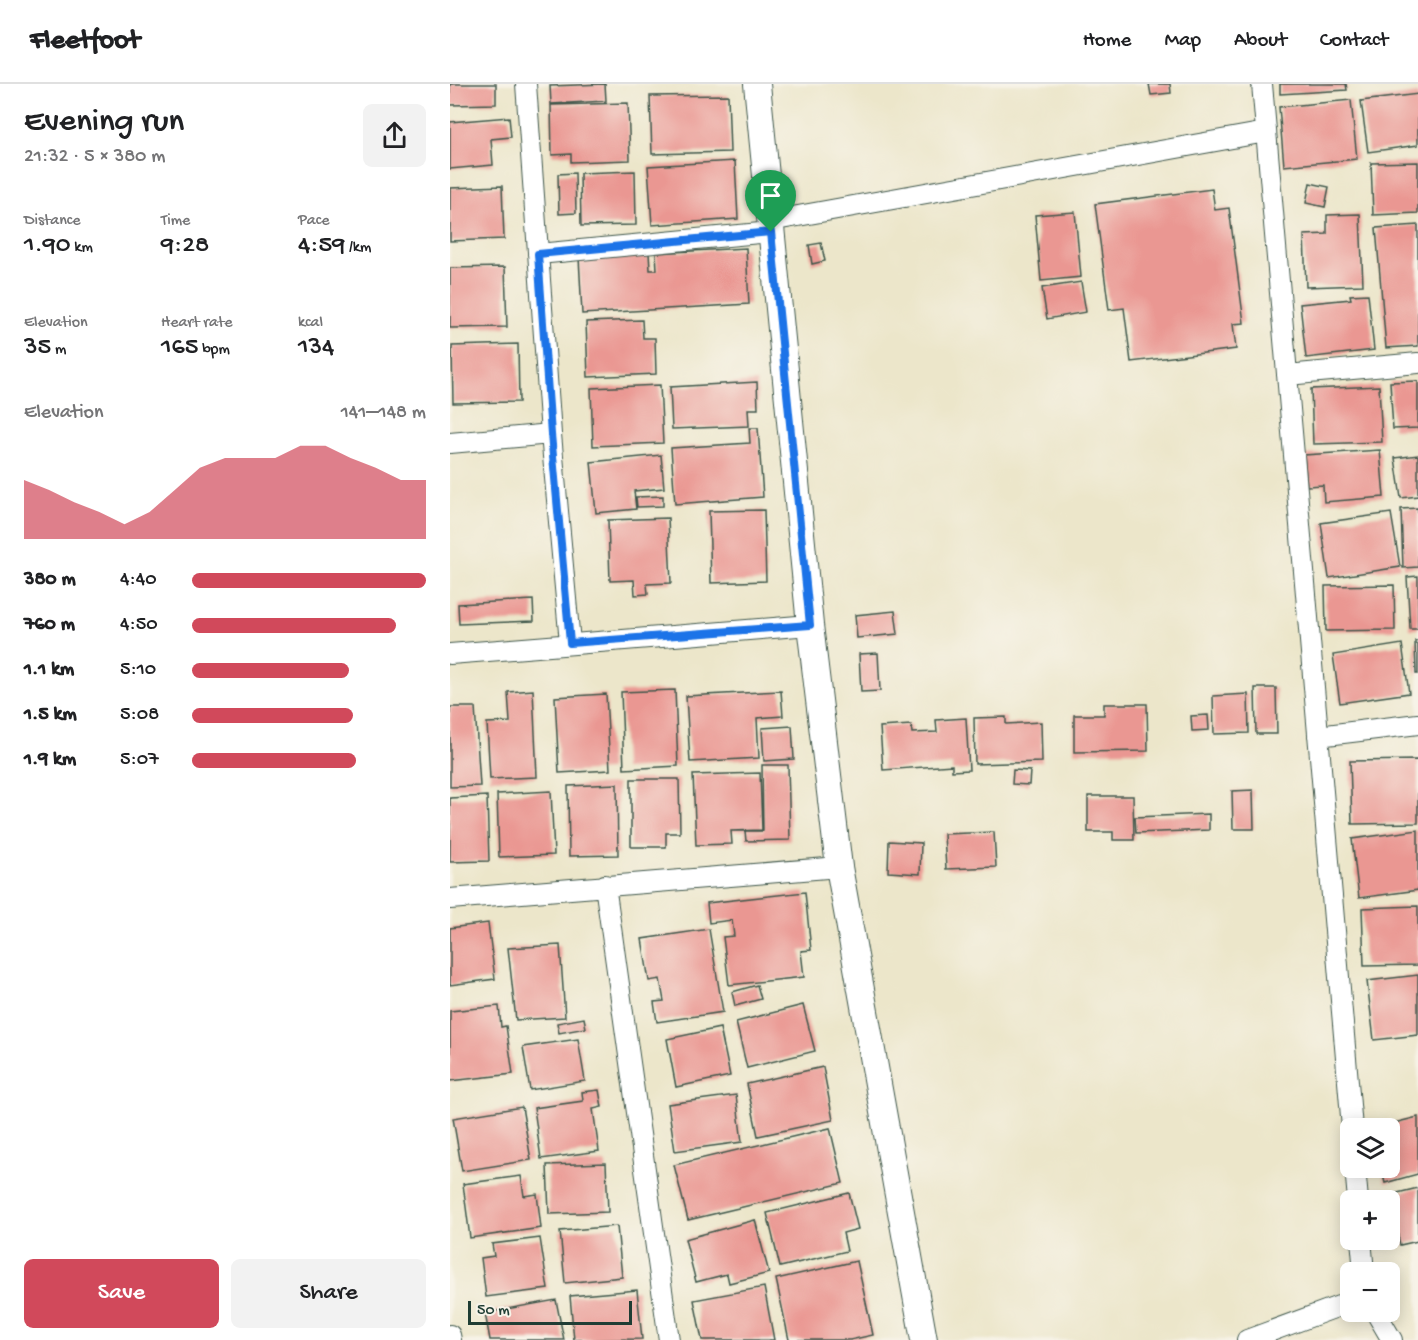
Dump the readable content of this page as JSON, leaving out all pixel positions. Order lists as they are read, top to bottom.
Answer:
{
  "scale_bar": "50 m",
  "page": {
    "header": "Fleetfoot",
    "nav": [
      "Home",
      "Map",
      "About",
      "Contact"
    ],
    "heading": ["Evening run", "21:32 · 5 × 380 m"],
    "stats": [
      ["Distance", "1.90 km"],
      ["Time", "9:28"],
      ["Pace", "4:59 /km"],
      ["Elevation", "35 m"],
      ["Heart rate", "165 bpm"],
      ["kcal", "134"]
    ],
    "chart": ["Elevation", "141–148 m"],
    "list": [
      {
        "name": "380 m",
        "note": "4:40"
      },
      {
        "name": "760 m",
        "note": "4:50"
      },
      {
        "name": "1.1 km",
        "note": "5:10"
      },
      {
        "name": "1.5 km",
        "note": "5:08"
      },
      {
        "name": "1.9 km",
        "note": "5:07"
      }
    ],
    "map_buttons": ["+", "−"],
    "buttons": ["Save", "Share"],
    "scale": "50 m"
  }
}
